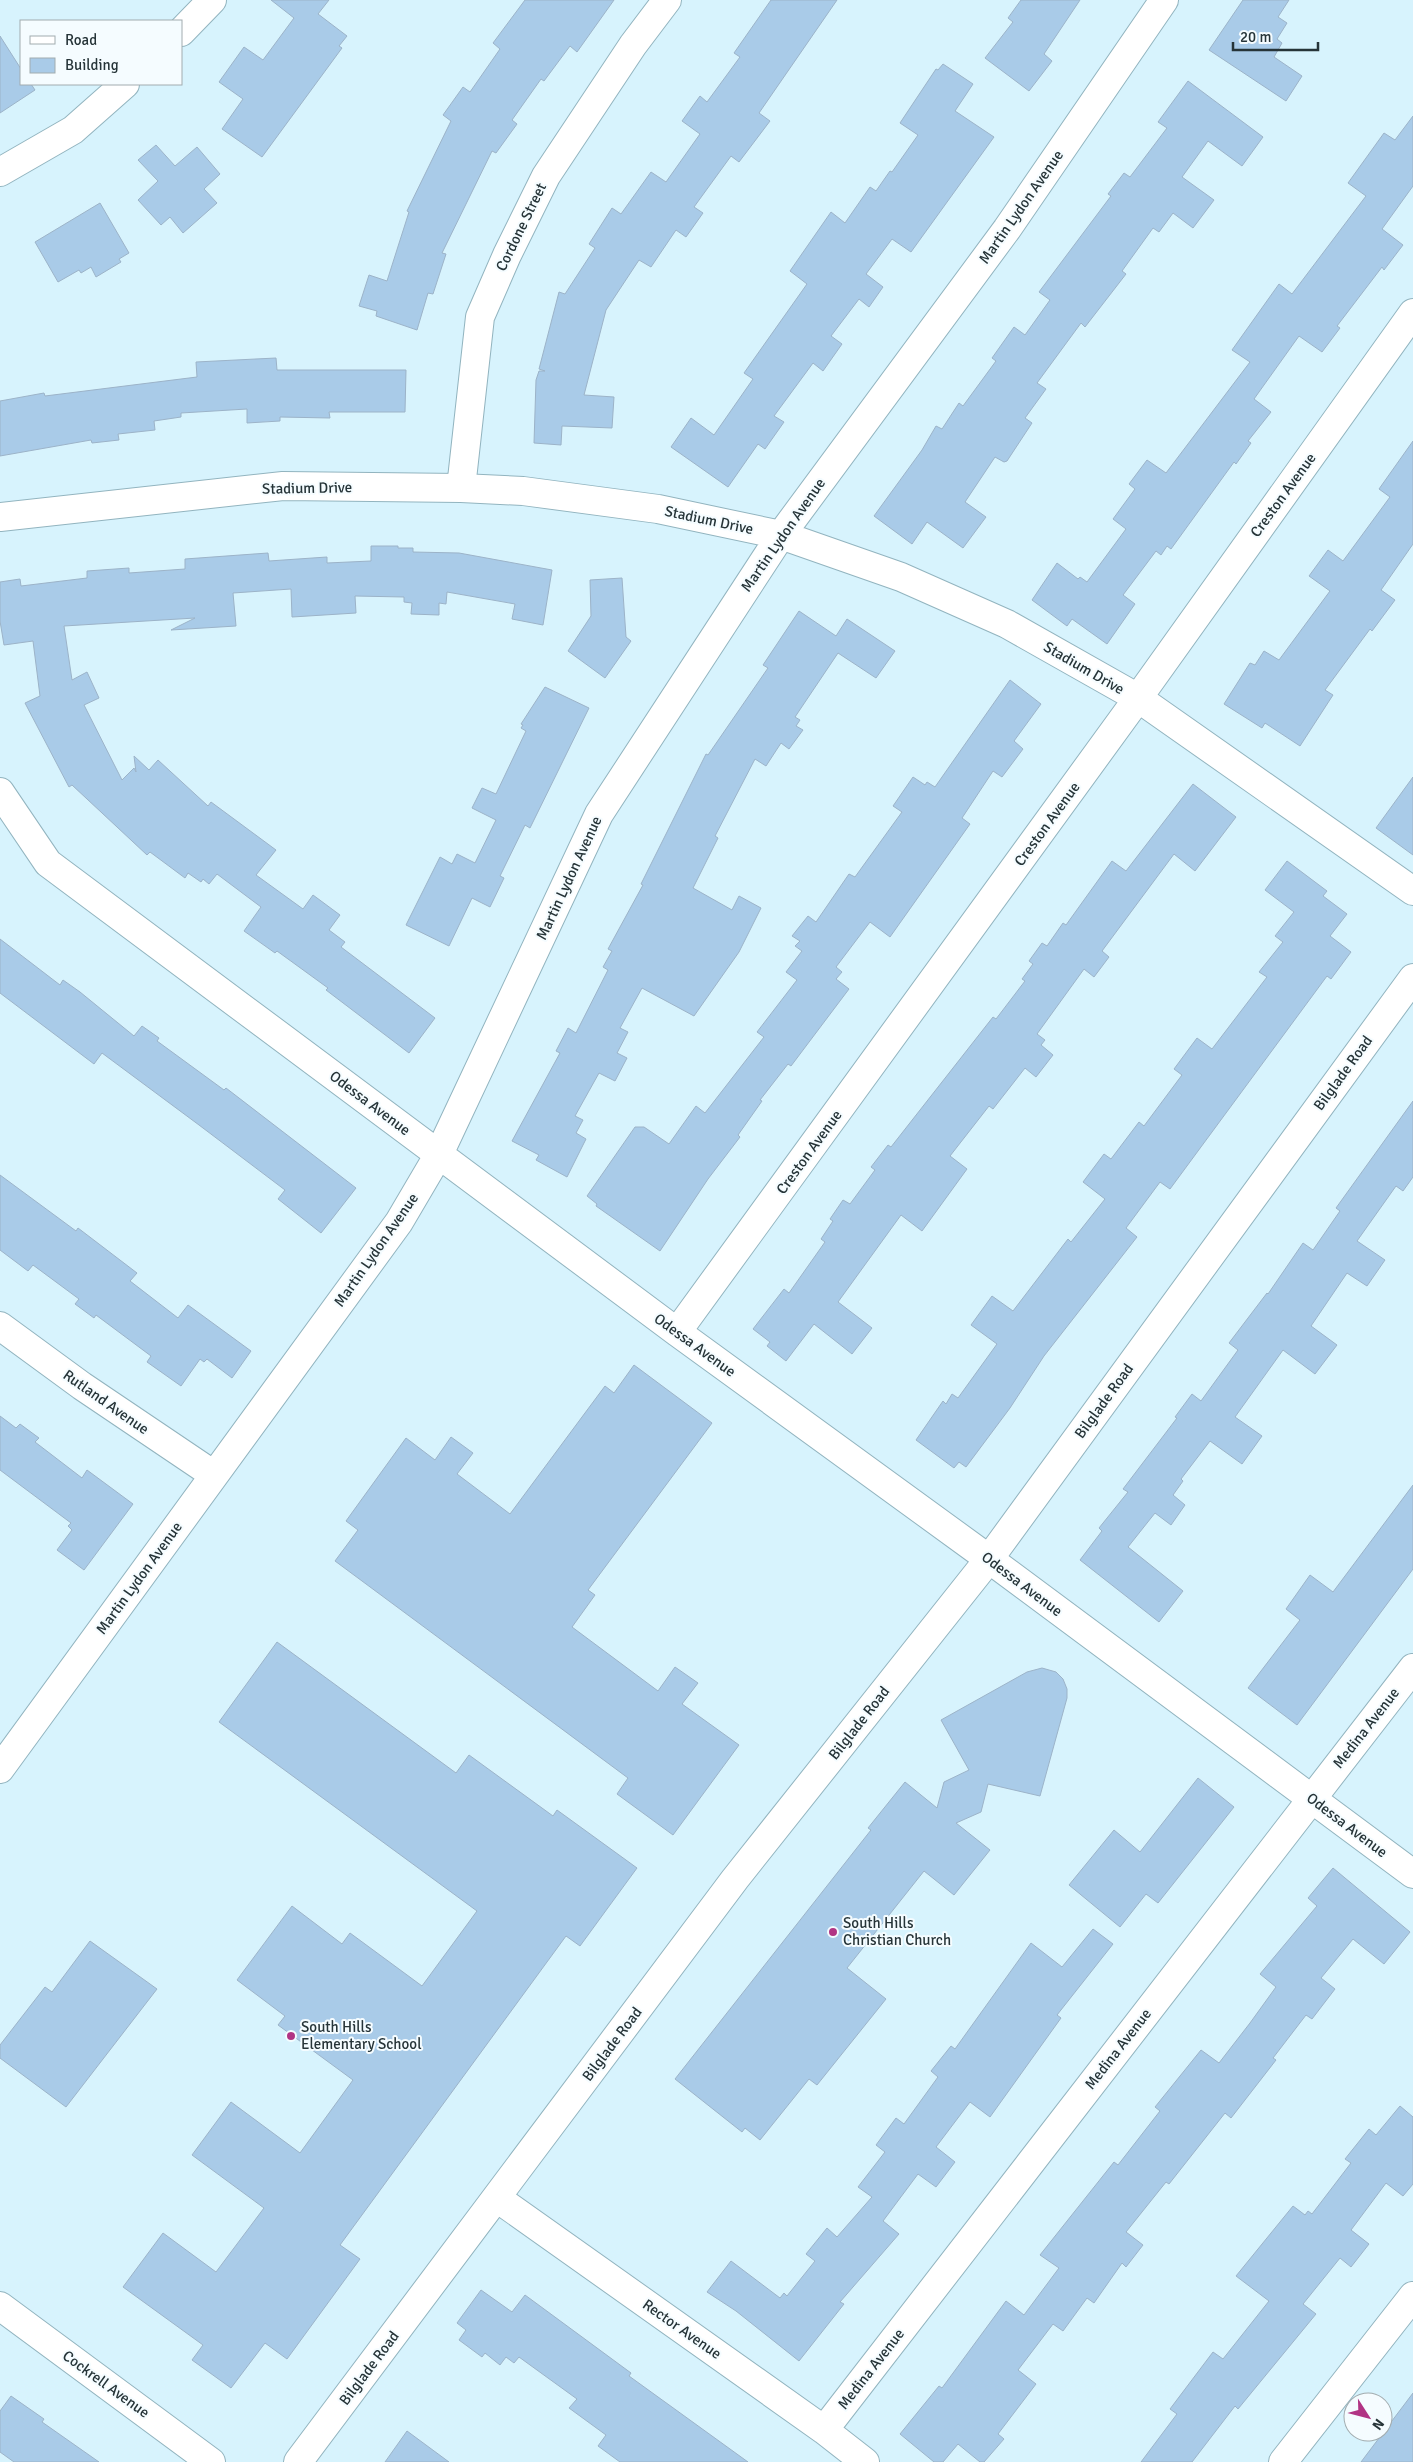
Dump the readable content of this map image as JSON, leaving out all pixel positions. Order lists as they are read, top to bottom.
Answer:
{
  "streets": {
    "street": [
      "Martin Lydon Avenue",
      "Cordone Street",
      "Stadium Drive",
      "Creston Avenue",
      "Bilglade Road",
      "Odessa Avenue",
      "Rutland Avenue",
      "Medina Avenue",
      "Rector Avenue",
      "Cockrell Avenue"
    ]
  },
  "crossings": [
    ["Martin Lydon Avenue", "Stadium Drive"],
    ["Martin Lydon Avenue", "Odessa Avenue"],
    ["Martin Lydon Avenue", "Rutland Avenue"],
    ["Cordone Street", "Stadium Drive"],
    ["Stadium Drive", "Creston Avenue"],
    ["Creston Avenue", "Odessa Avenue"],
    ["Bilglade Road", "Odessa Avenue"],
    ["Bilglade Road", "Rector Avenue"],
    ["Odessa Avenue", "Medina Avenue"],
    ["Medina Avenue", "Rector Avenue"]
  ],
  "places": ["South Hills Christian Church", "South Hills Elementary School"],
  "legend": ["Road", "Building"],
  "scale_bar": "20 m",
  "north": "bottom right"
}
